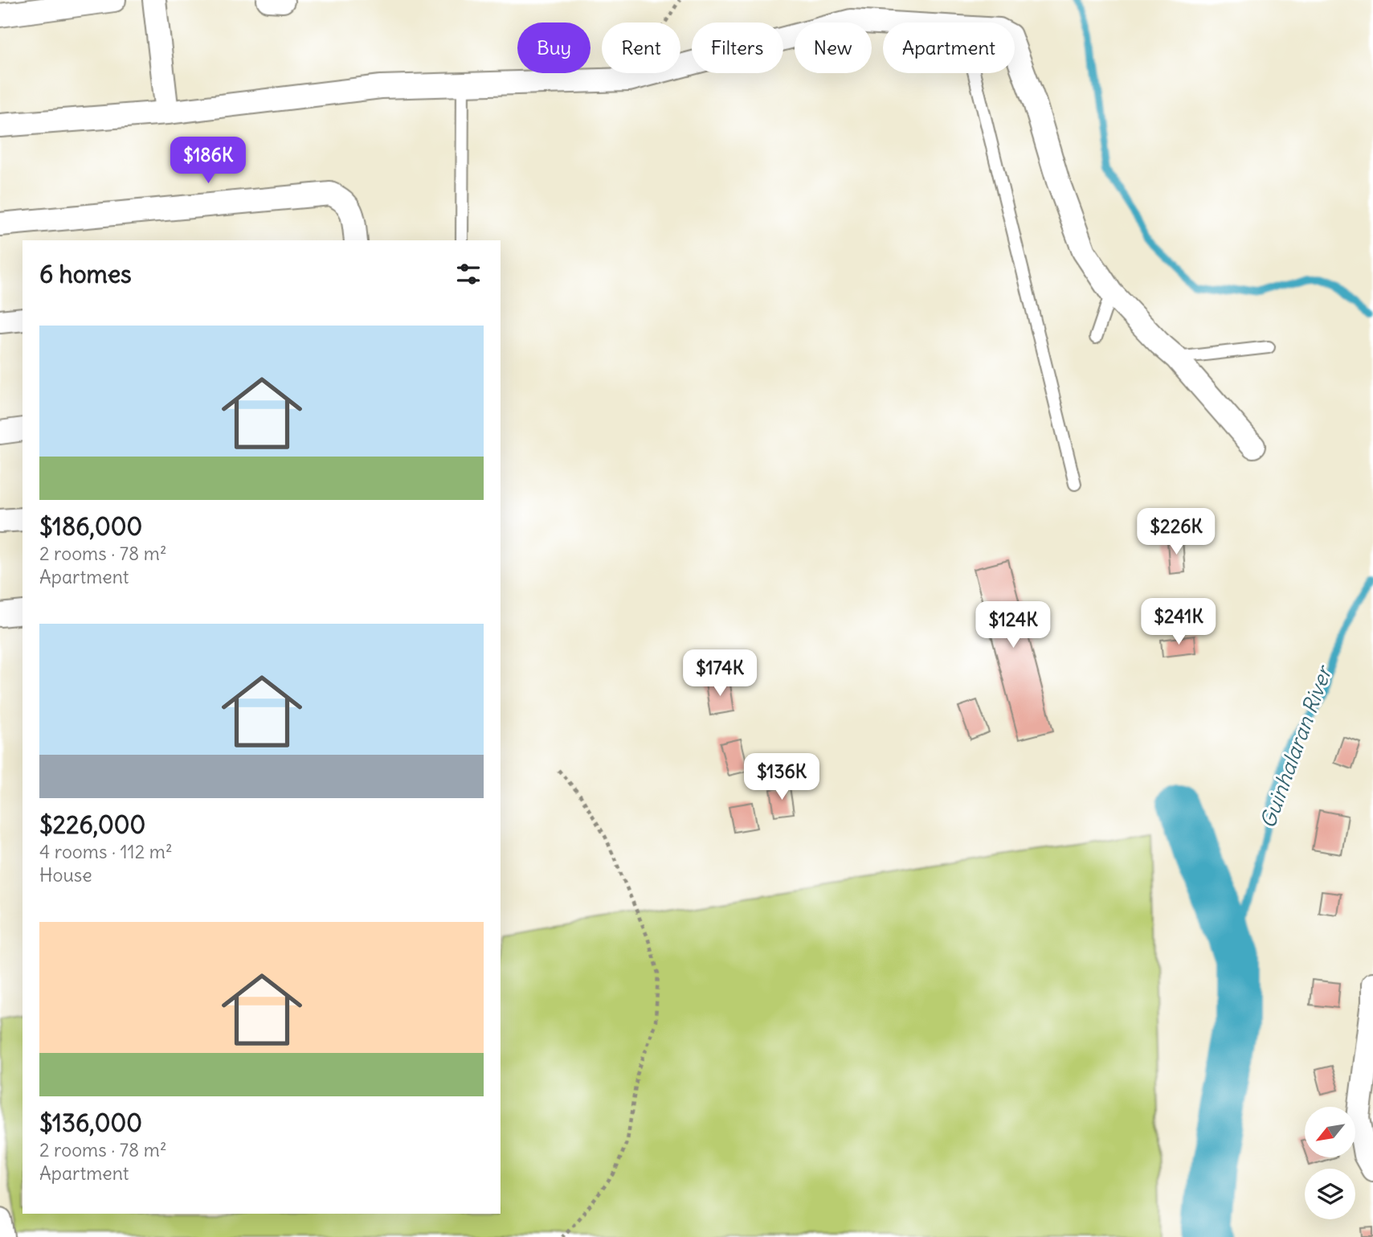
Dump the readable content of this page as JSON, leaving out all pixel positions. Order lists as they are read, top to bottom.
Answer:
{
  "water": ["Guinhalaran River"],
  "north": "bottom left",
  "page": {
    "chip": [
      "Buy",
      "Rent",
      "Filters",
      "New",
      "Apartment"
    ],
    "price": [
      "$186K",
      "$226K",
      "$241K",
      "$124K",
      "$174K",
      "$136K"
    ],
    "heading": "6 homes",
    "list": [
      {
        "name": "$186,000",
        "note": "2 rooms · 78 m² · Apartment"
      },
      {
        "name": "$226,000",
        "note": "4 rooms · 112 m² · House"
      },
      {
        "name": "$136,000",
        "note": "2 rooms · 78 m² · Apartment"
      }
    ]
  }
}
